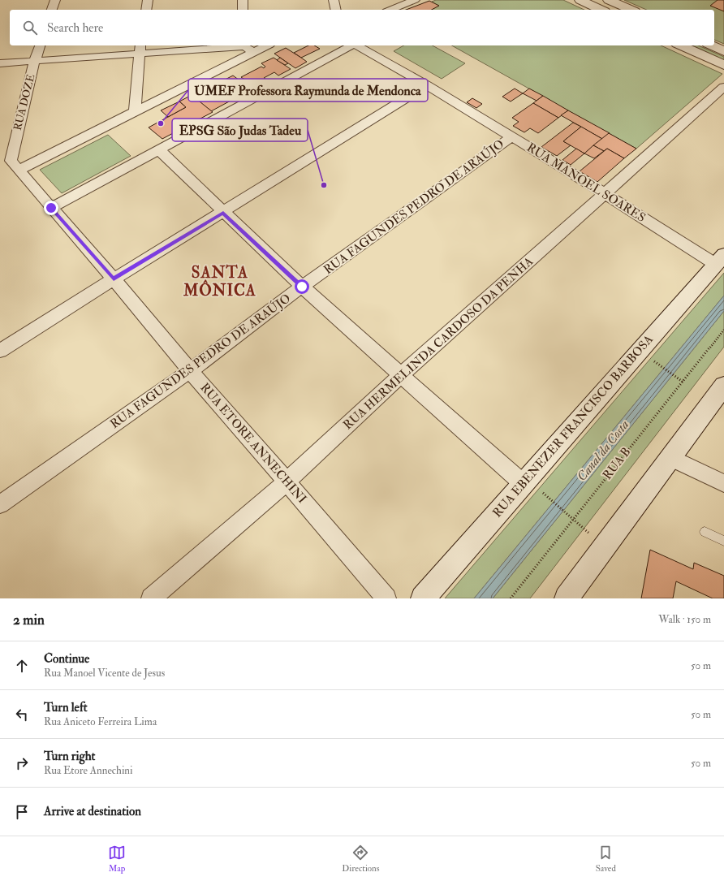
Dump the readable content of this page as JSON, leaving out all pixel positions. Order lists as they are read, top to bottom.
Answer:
{
  "streets": {
    "main road": ["RUA EBENEZER FRANCISCO BARBOSA"],
    "street": [
      "RUA DOZE",
      "RUA MANOEL SOARES",
      "RUA FAGUNDES PEDRO DE ARAÚJO",
      "RUA HERMELINDA CARDOSO DA PENHA",
      "RUA ETORE ANNECHINI"
    ],
    "path": ["RUA B"]
  },
  "crossings": [
    ["RUA DOZE", "RUA ETORE ANNECHINI"],
    ["RUA MANOEL SOARES", "RUA FAGUNDES PEDRO DE ARAÚJO"],
    ["RUA MANOEL SOARES", "RUA HERMELINDA CARDOSO DA PENHA"],
    ["RUA MANOEL SOARES", "RUA EBENEZER FRANCISCO BARBOSA"],
    ["RUA FAGUNDES PEDRO DE ARAÚJO", "RUA ETORE ANNECHINI"],
    ["RUA HERMELINDA CARDOSO DA PENHA", "RUA ETORE ANNECHINI"]
  ],
  "districts": ["SANTA MÔNICA"],
  "water": ["Canal da Costa"],
  "places": ["UMEF Professora Raymunda de Mendonca", "EPSG São Judas Tadeu"],
  "page": {
    "search": "Search here",
    "heading": ["2 min", "Walk · 150 m"],
    "list": [
      ["Continue", "Rua Manoel Vicente de Jesus", "50 m"],
      ["Turn left", "Rua Aniceto Ferreira Lima", "50 m"],
      ["Turn right", "Rua Etore Annechini", "50 m"],
      "Arrive at destination"
    ],
    "nav": ["Map", "Directions", "Saved"]
  }
}
